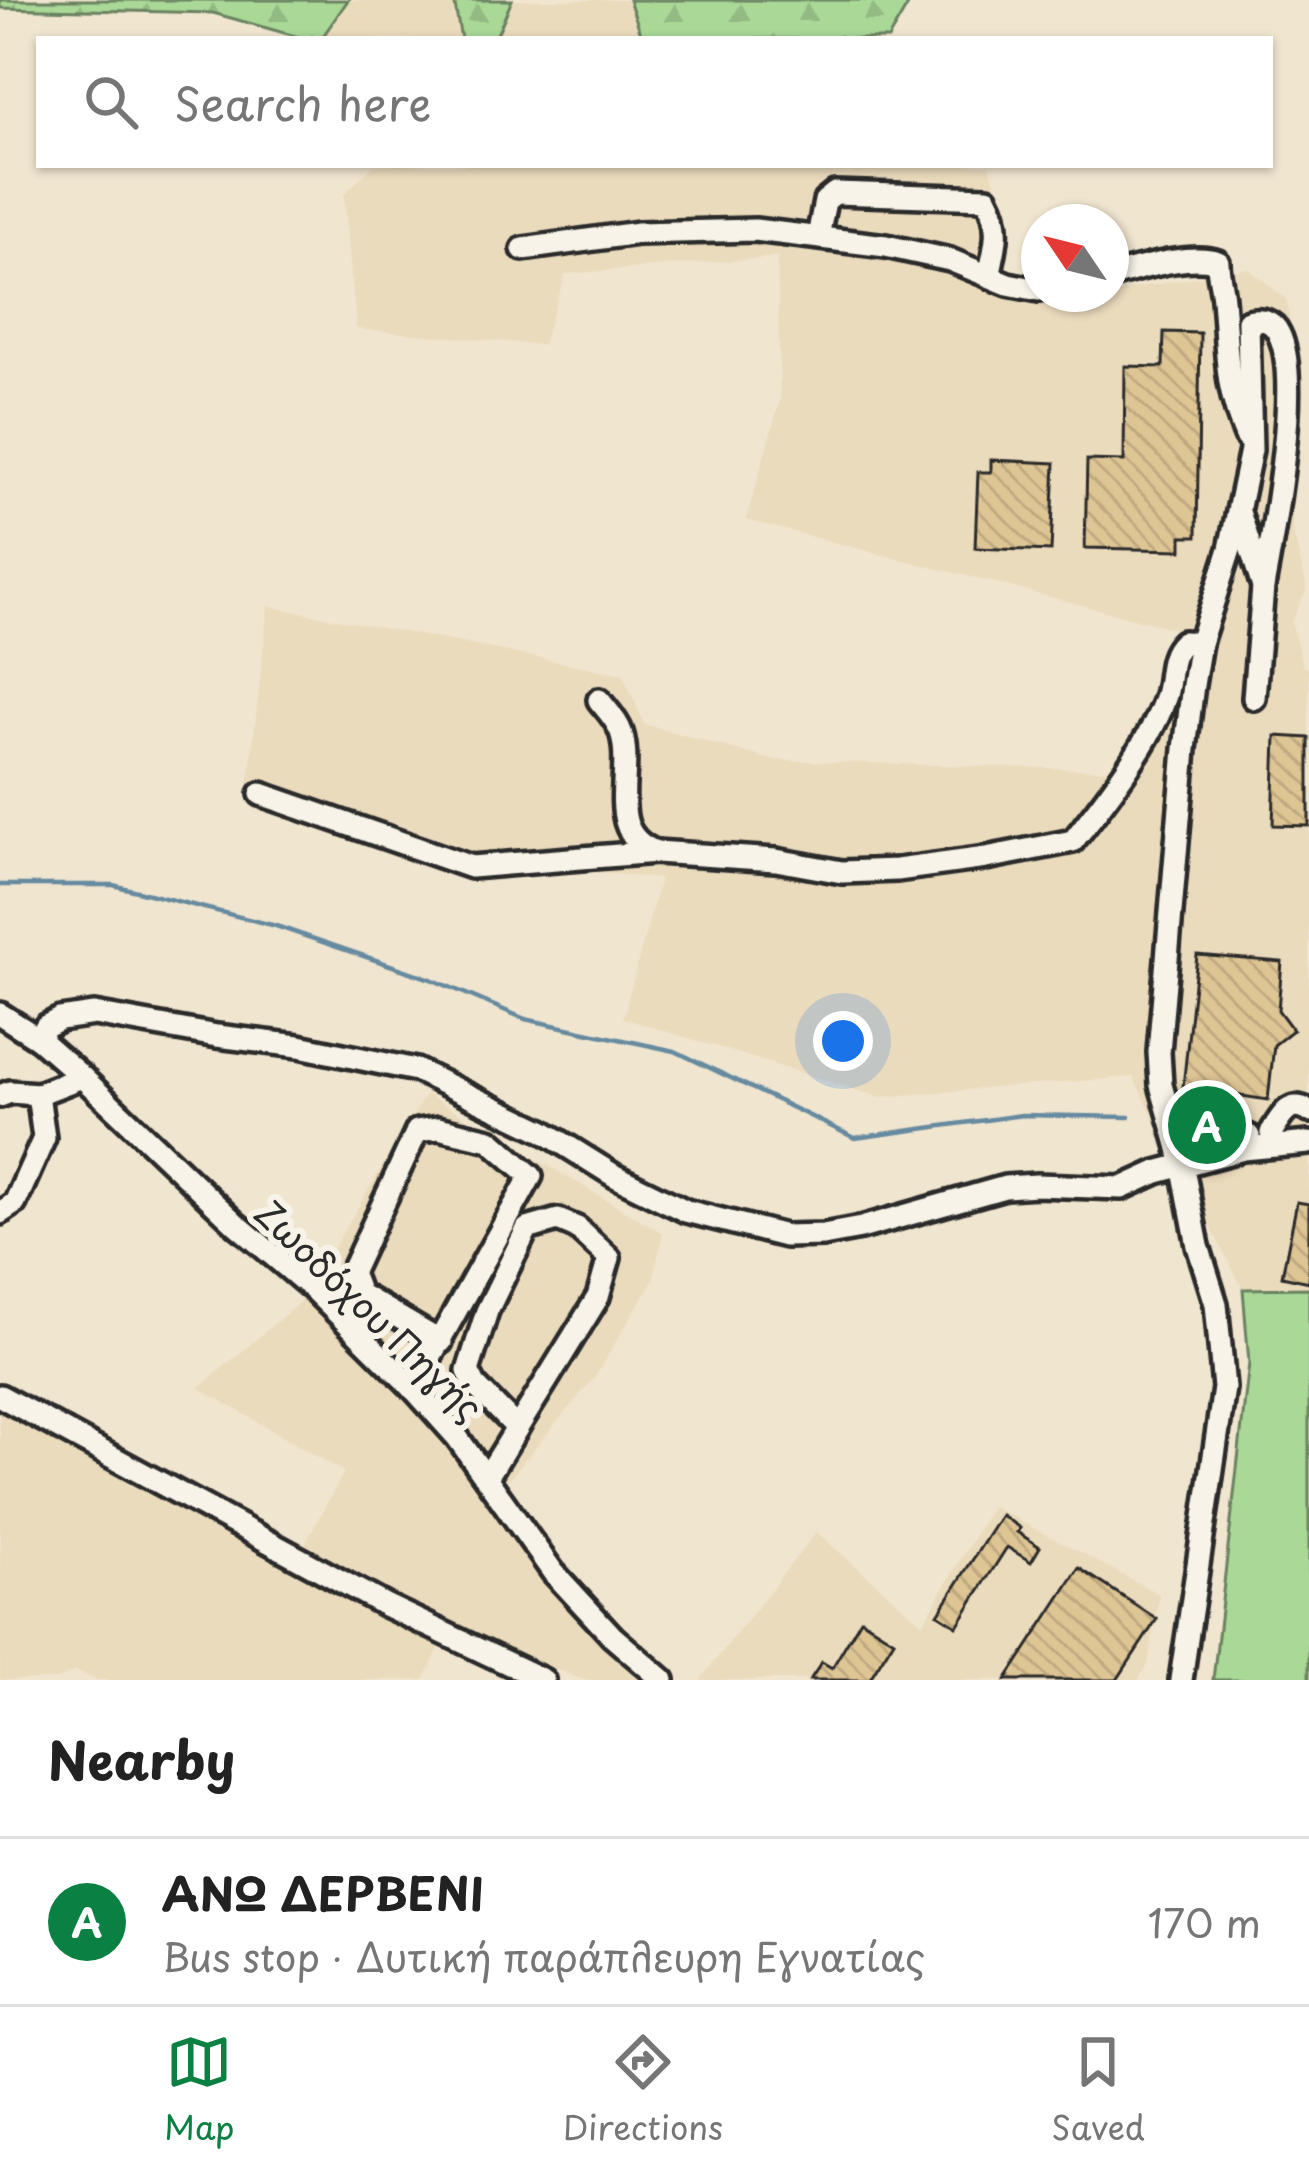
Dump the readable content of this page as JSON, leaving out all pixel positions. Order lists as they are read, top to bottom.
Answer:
{
  "streets": {
    "street": ["Ζωοδόχου Πηγής"]
  },
  "north": "top left",
  "page": {
    "search": "Search here",
    "pins": "A",
    "heading": "Nearby",
    "list": [
      {
        "mark": "A",
        "name": "ΑΝΩ ΔΕΡΒΕΝΙ",
        "note": "Bus stop · Δυτική παράπλευρη Εγνατίας",
        "value": "170 m"
      }
    ],
    "nav": ["Map", "Directions", "Saved"]
  }
}
